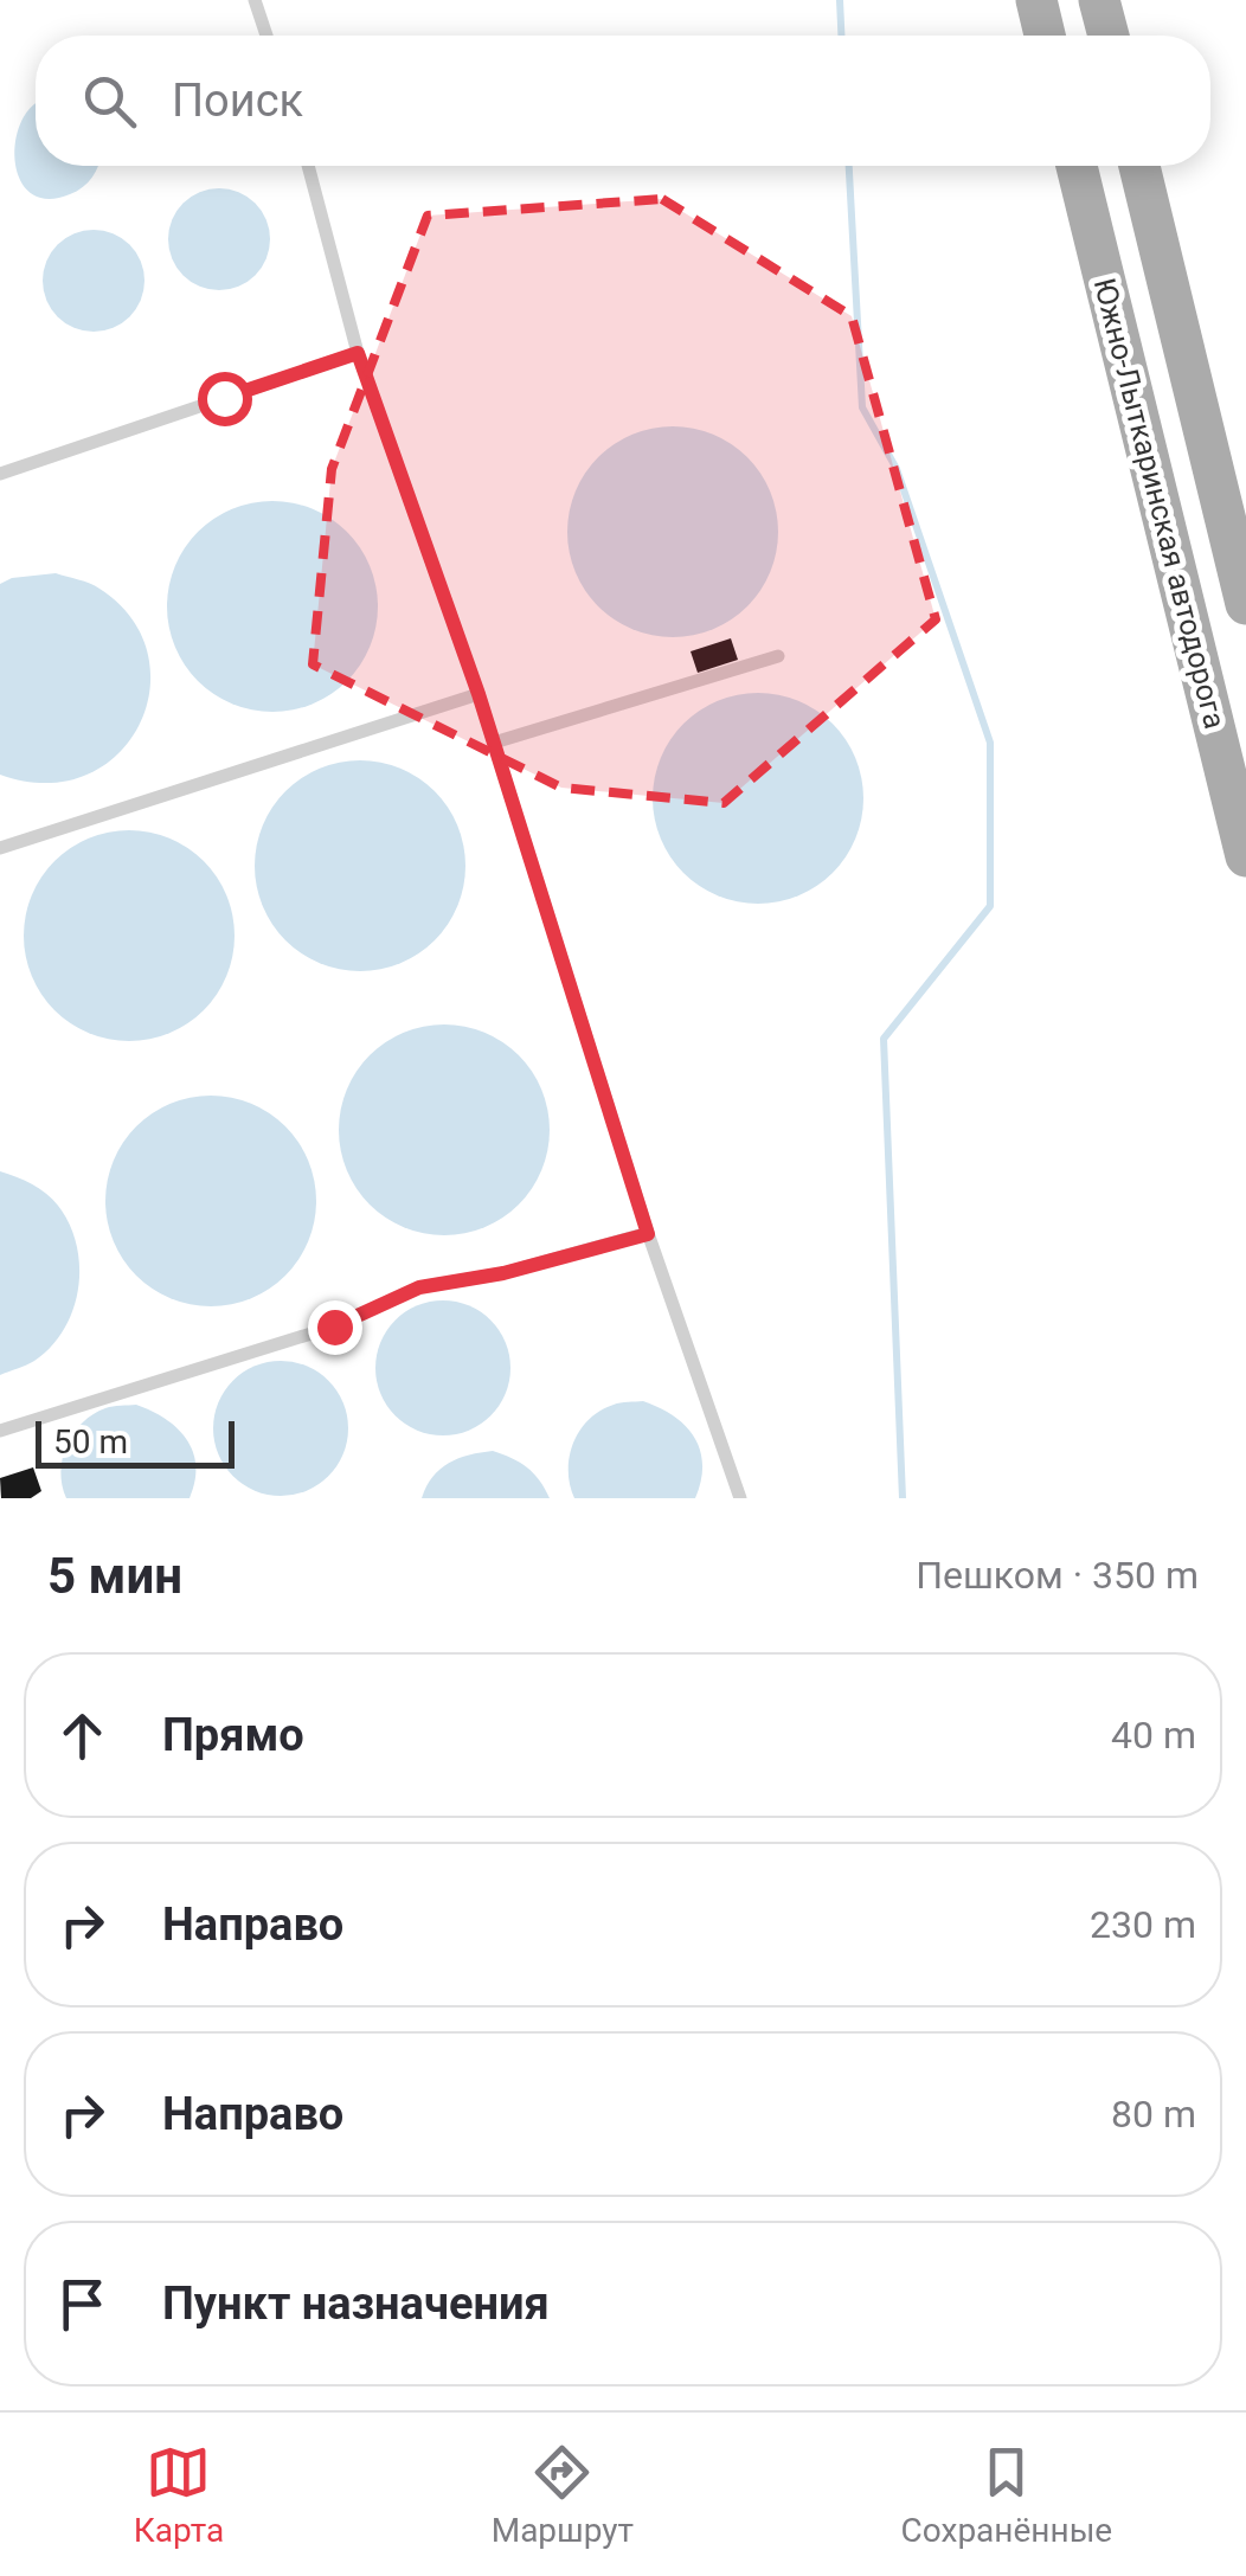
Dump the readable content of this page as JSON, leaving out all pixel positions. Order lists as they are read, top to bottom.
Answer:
{
  "streets": {
    "main road": ["Южно-Лыткаринская автодорога"]
  },
  "scale_bar": "50 m",
  "page": {
    "search": "Поиск",
    "scale": "50 m",
    "heading": ["5 мин", "Пешком · 350 m"],
    "list": [
      ["Прямо", "40 m"],
      ["Направо", "230 m"],
      ["Направо", "80 m"],
      "Пункт назначения"
    ],
    "nav": ["Карта", "Маршрут", "Сохранённые"]
  }
}
